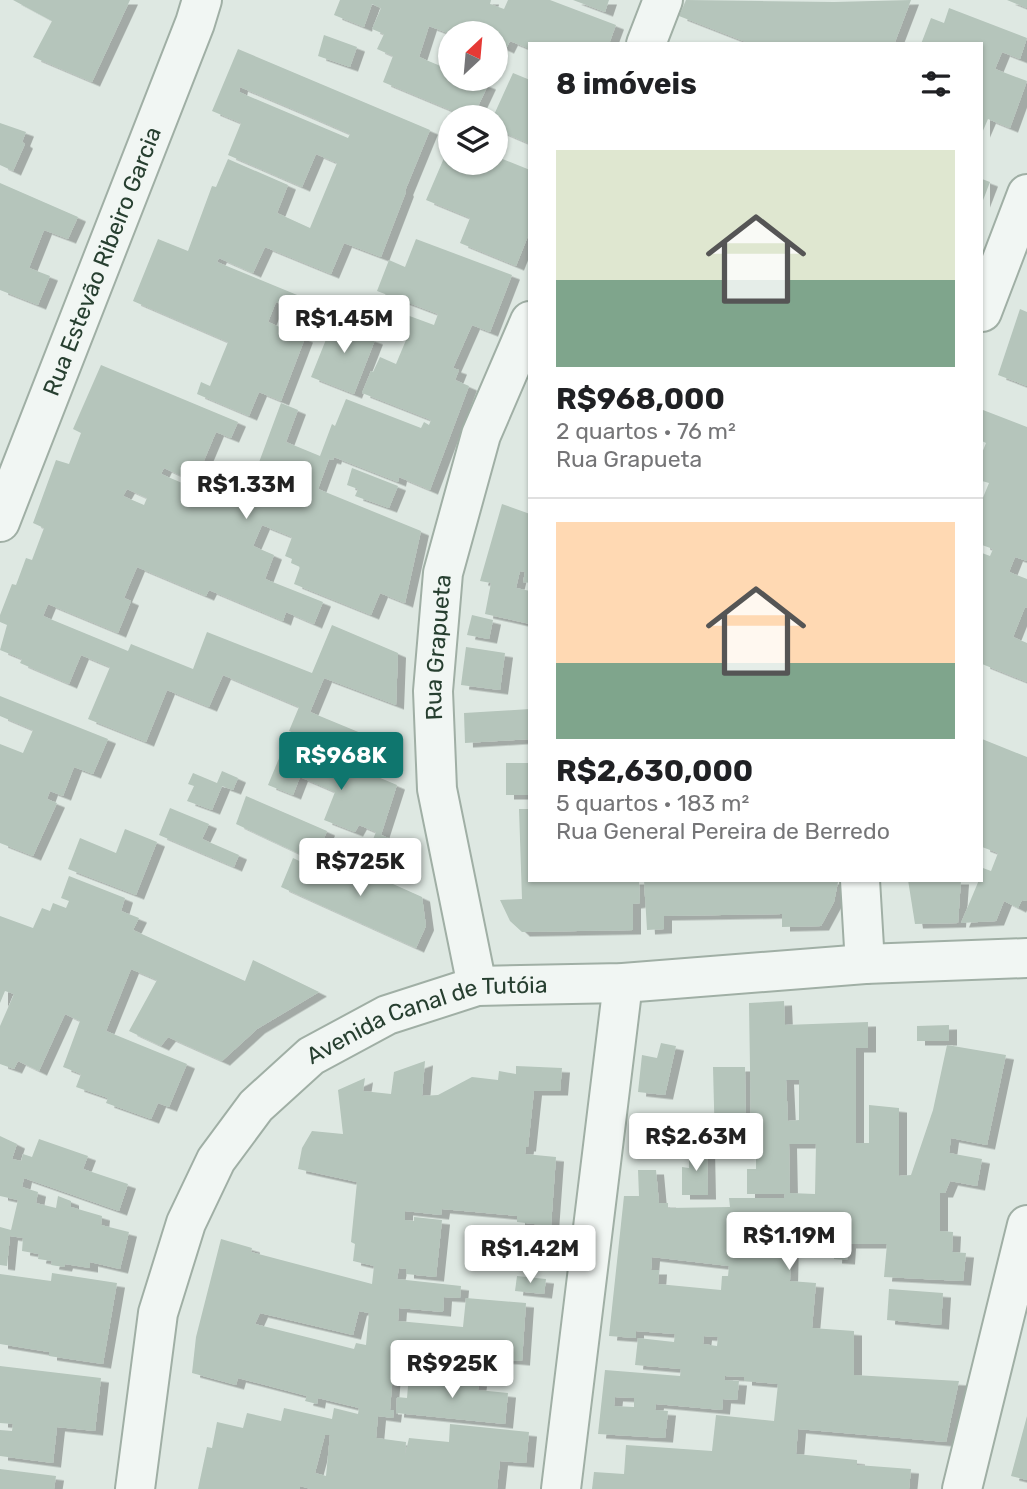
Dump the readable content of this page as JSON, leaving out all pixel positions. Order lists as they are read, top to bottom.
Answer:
{
  "streets": {
    "street": ["Rua Estevão Ribeiro Garcia", "Rua Grapueta", "Avenida Canal de Tutóia"]
  },
  "crossings": [
    ["Rua Grapueta", "Avenida Canal de Tutóia"]
  ],
  "north": "top right",
  "page": {
    "heading": "8 imóveis",
    "list": [
      {
        "name": "R$968,000",
        "note": "2 quartos · 76 m² · Rua Grapueta"
      },
      {
        "name": "R$2,630,000",
        "note": "5 quartos · 183 m² · Rua General Pereira de Berredo"
      }
    ],
    "price": [
      "R$1.45M",
      "R$1.33M",
      "R$968K",
      "R$725K",
      "R$2.63M",
      "R$1.19M",
      "R$1.42M",
      "R$925K"
    ]
  }
}
